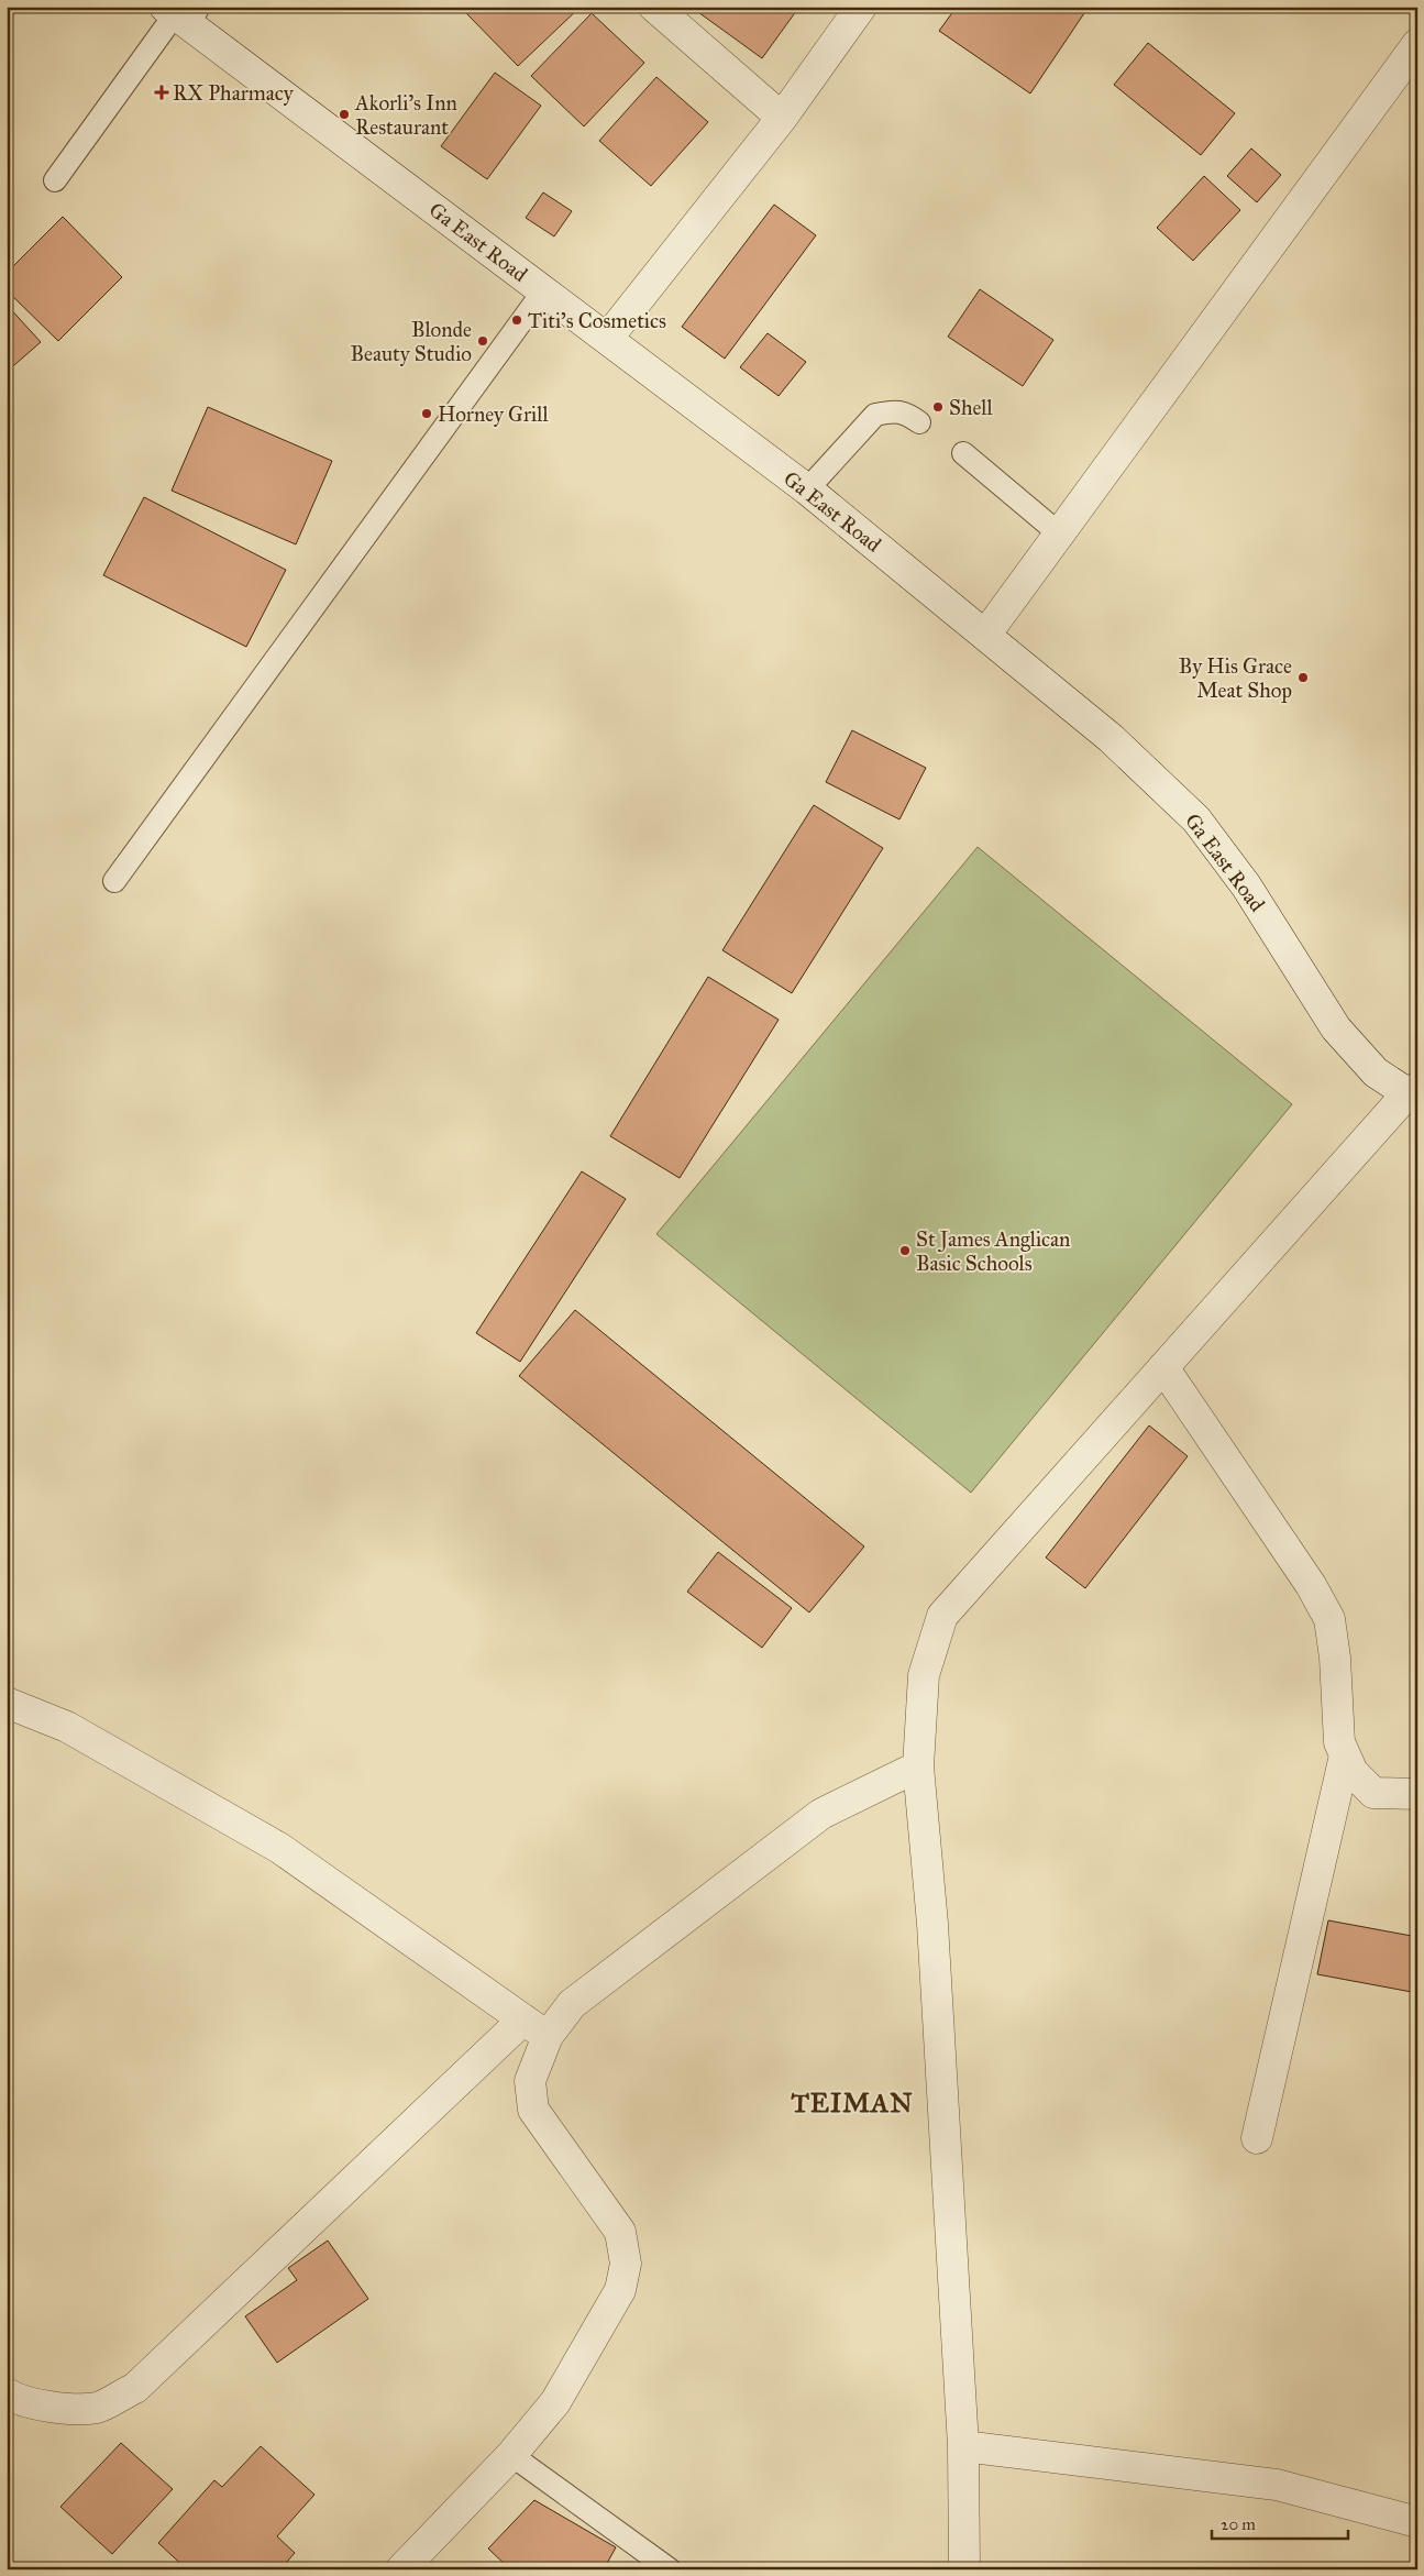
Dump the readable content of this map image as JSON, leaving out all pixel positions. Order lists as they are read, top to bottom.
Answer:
{
  "streets": {
    "street": ["Ga East Road"]
  },
  "districts": ["TEIMAN"],
  "places": {
    "health": ["RX Pharmacy"],
    "other": [
      "Akorli's Inn Restaurant",
      "Titi’s Cosmetics",
      "Blonde Beauty Studio",
      "Shell",
      "Horney Grill",
      "By His Grace Meat Shop",
      "St James Anglican Basic Schools"
    ]
  },
  "scale_bar": "20 m"
}
